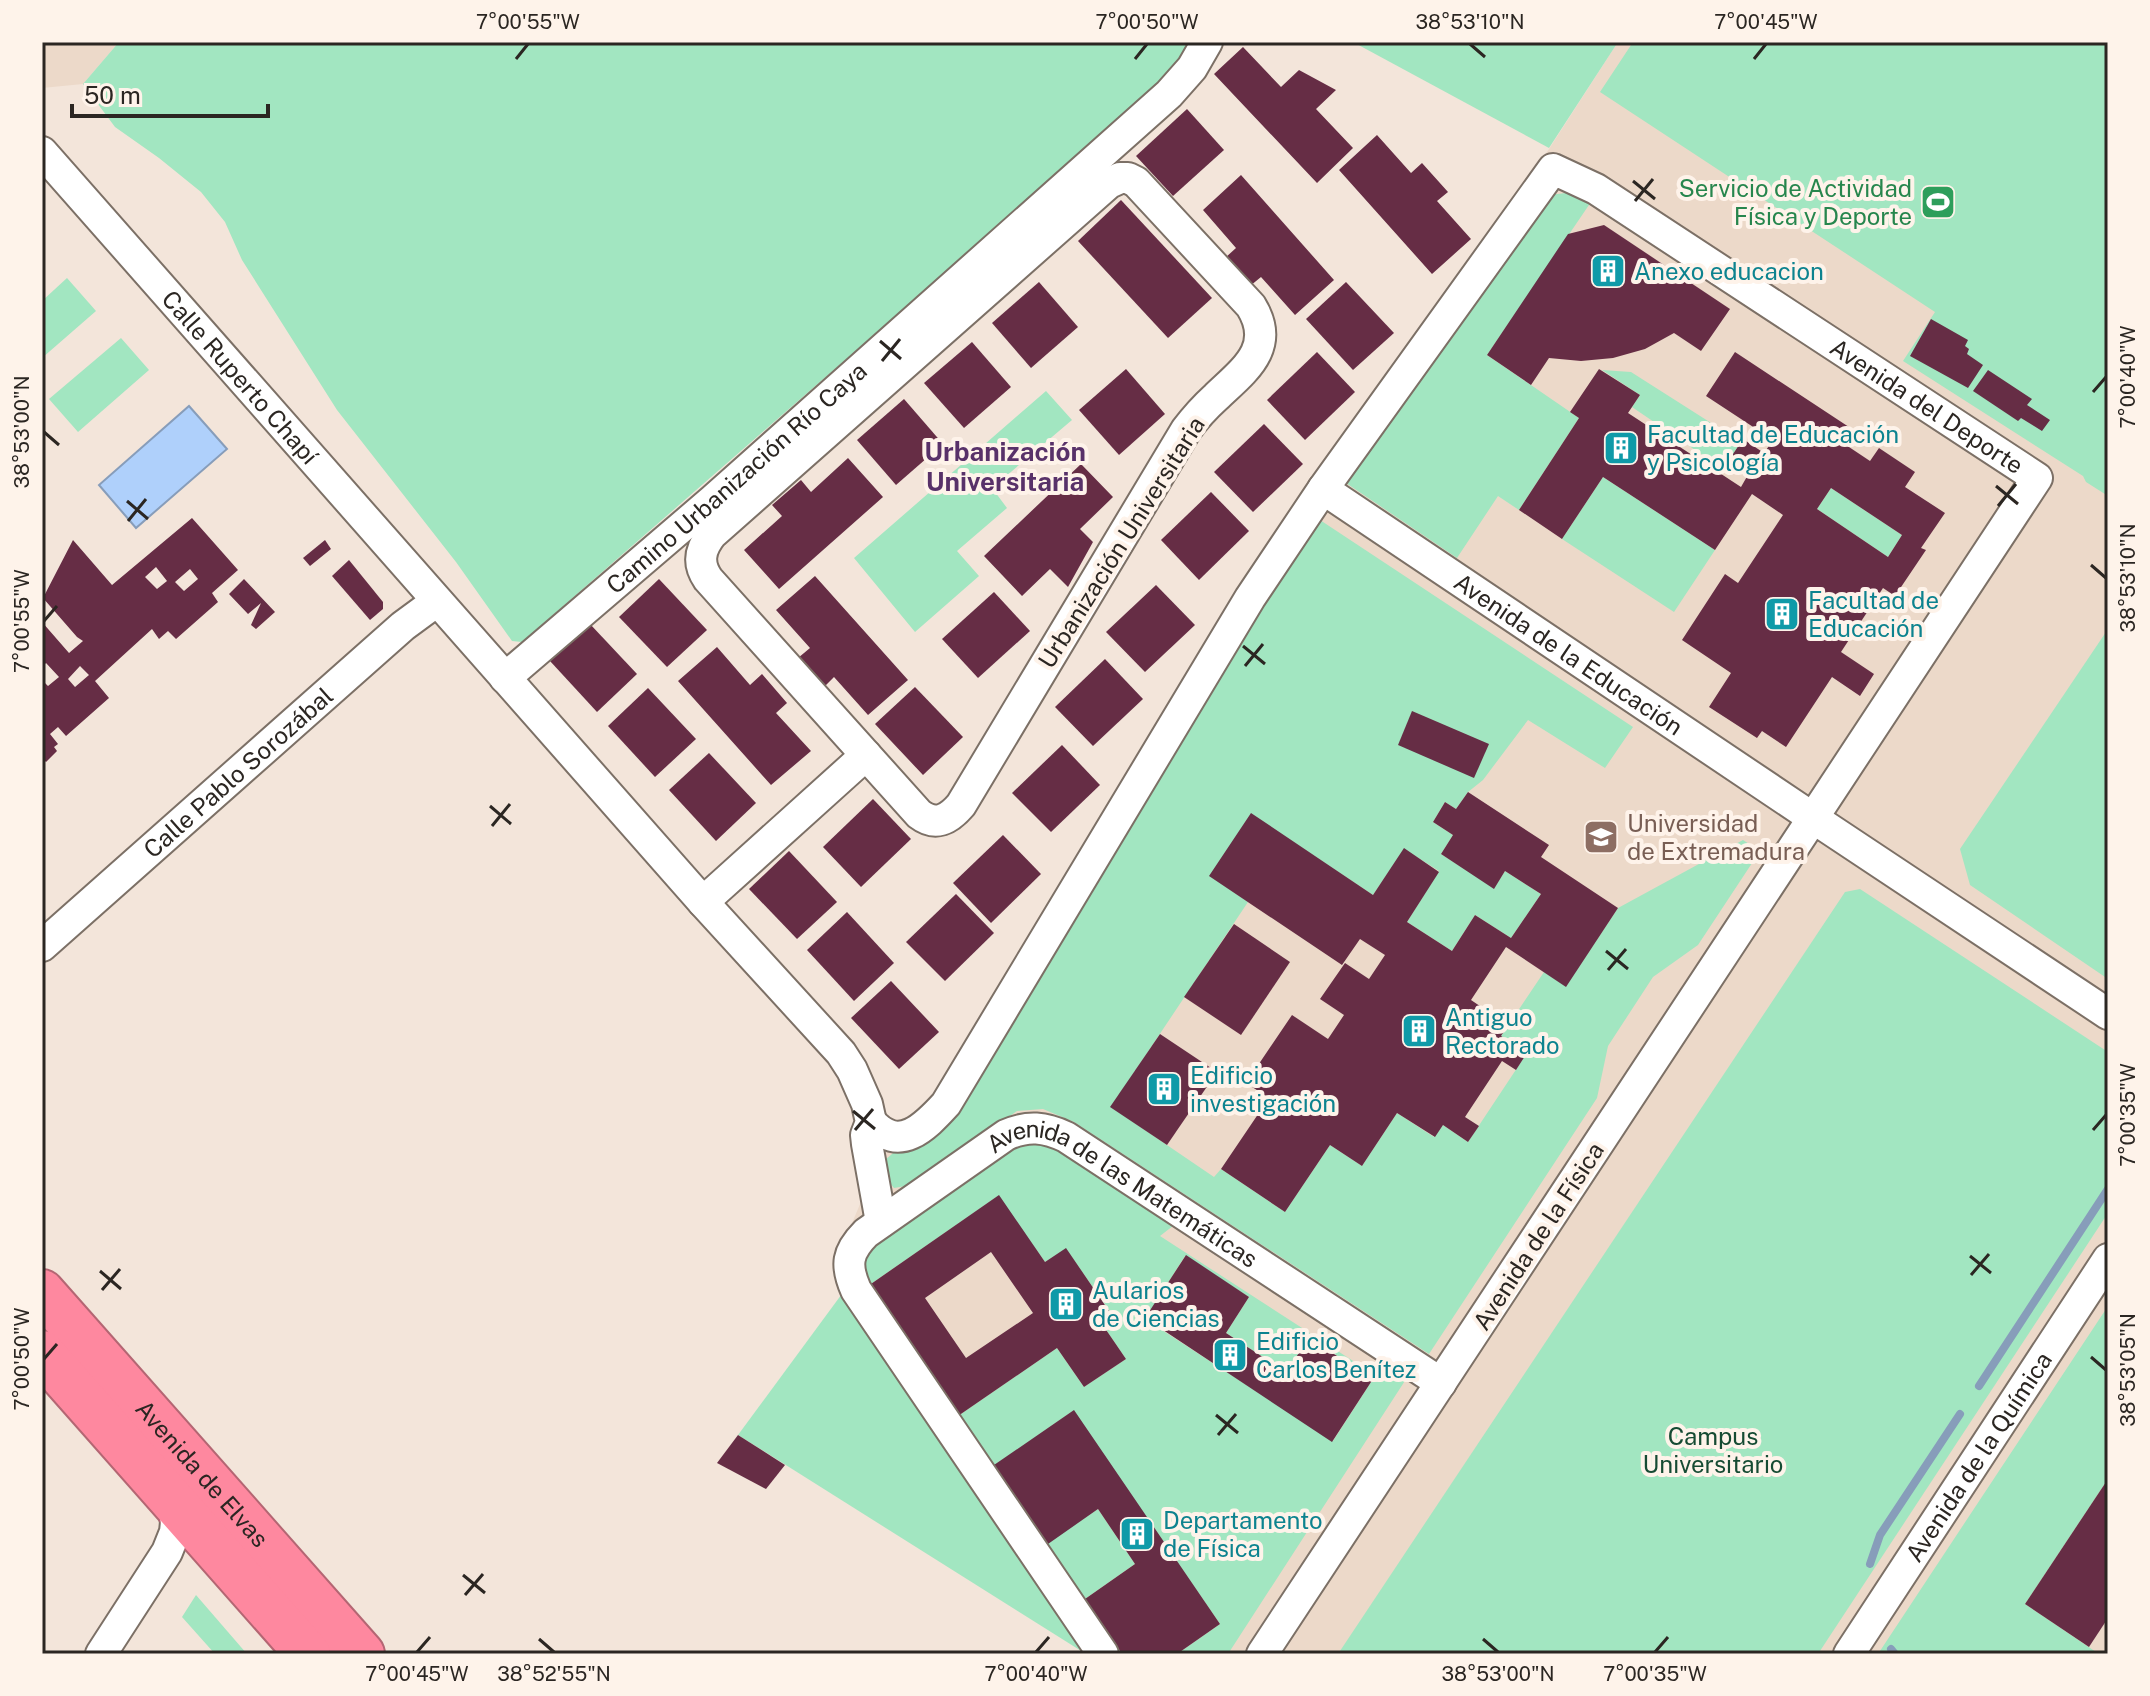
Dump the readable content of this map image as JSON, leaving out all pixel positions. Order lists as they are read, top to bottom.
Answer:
{
  "streets": {
    "highway": ["Avenida de Elvas"],
    "street": [
      "Calle Ruperto Chapí",
      "Avenida del Deporte",
      "Camino Urbanización Río Caya",
      "Urbanización Universitaria",
      "Avenida de la Educación",
      "Calle Pablo Sorozábal",
      "Avenida de las Matemáticas",
      "Avenida de la Física",
      "Avenida de la Química"
    ]
  },
  "crossings": [
    ["Calle Ruperto Chapí", "Calle Pablo Sorozábal"],
    ["Avenida del Deporte", "Avenida de la Educación"],
    ["Avenida del Deporte", "Avenida de la Física"],
    ["Avenida de la Educación", "Avenida de la Física"],
    ["Avenida de las Matemáticas", "Avenida de la Física"]
  ],
  "districts": ["Urbanización Universitaria"],
  "parks": ["Campus Universitario"],
  "places": {
    "sports": ["Servicio de Actividad Física y Deporte"],
    "building": [
      "Anexo educacion",
      "Facultad de Educación y Psicología",
      "Facultad de Educación",
      "Antiguo Rectorado",
      "Edificio investigación",
      "Aularios de Ciencias",
      "Edificio Carlos Benítez",
      "Departamento de Física"
    ],
    "school or university": ["Universidad de Extremadura"]
  },
  "scale_bar": "50 m",
  "coordinates": [
    "7°00'55\"W",
    "7°00'50\"W",
    "38°53'10\"N",
    "7°00'45\"W",
    "7°00'40\"W",
    "38°53'00\"N",
    "7°00'35\"W",
    "38°53'05\"N",
    "38°52'55\"N"
  ]
}
